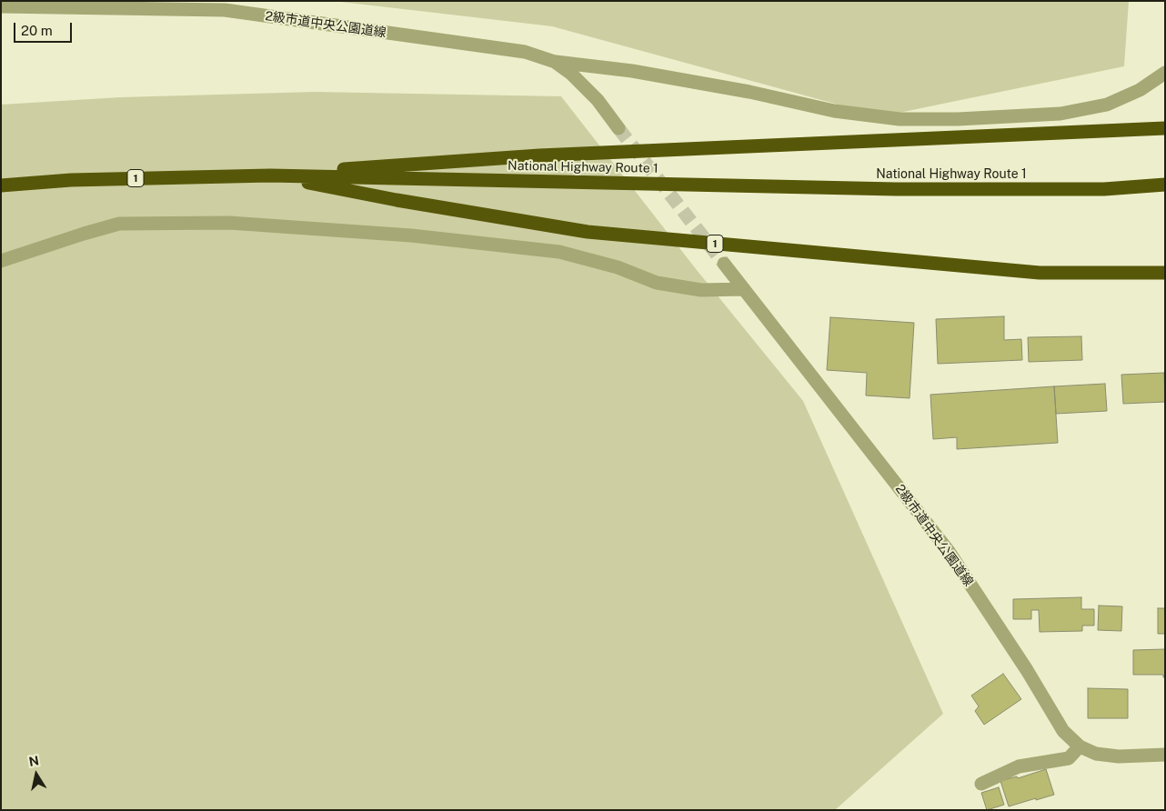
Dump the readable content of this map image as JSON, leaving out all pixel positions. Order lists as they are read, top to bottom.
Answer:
{
  "streets": {
    "highway": ["National Highway Route 1", "1"],
    "street": ["2級市道中央公園道線"]
  },
  "crossings": [
    ["National Highway Route 1", "1"]
  ],
  "scale_bar": "20 m",
  "north": "top"
}
